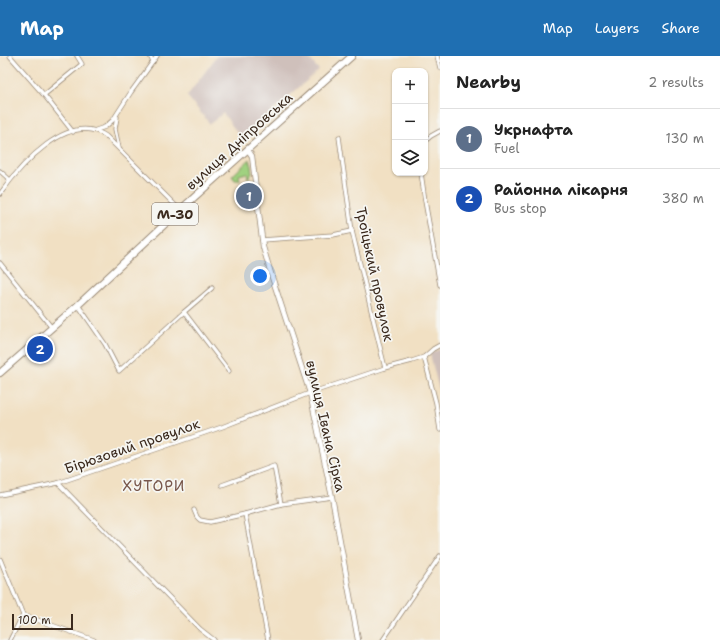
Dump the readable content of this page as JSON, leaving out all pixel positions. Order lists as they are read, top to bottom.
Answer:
{
  "streets": {
    "highway": ["вулиця Дніпровська", "М-30"],
    "street": ["Троїцький провулок", "вулиця Івана Сірка", "Бірюзовий провулок"]
  },
  "crossings": [
    ["вулиця Дніпровська", "вулиця Івана Сірка"],
    ["Троїцький провулок", "Бірюзовий провулок"],
    ["вулиця Івана Сірка", "Бірюзовий провулок"]
  ],
  "districts": ["ХУТОРИ"],
  "scale_bar": "100 m",
  "page": {
    "header": "Map",
    "nav": ["Map", "Layers", "Share"],
    "heading": ["Nearby", "2 results"],
    "map_buttons": ["+", "−"],
    "list": [
      {
        "mark": "1",
        "name": "Укрнафта",
        "note": "Fuel",
        "value": "130 m"
      },
      {
        "mark": "2",
        "name": "Районна лікарня",
        "note": "Bus stop",
        "value": "380 m"
      }
    ],
    "pins": ["1", "2"],
    "scale": "100 m"
  }
}
